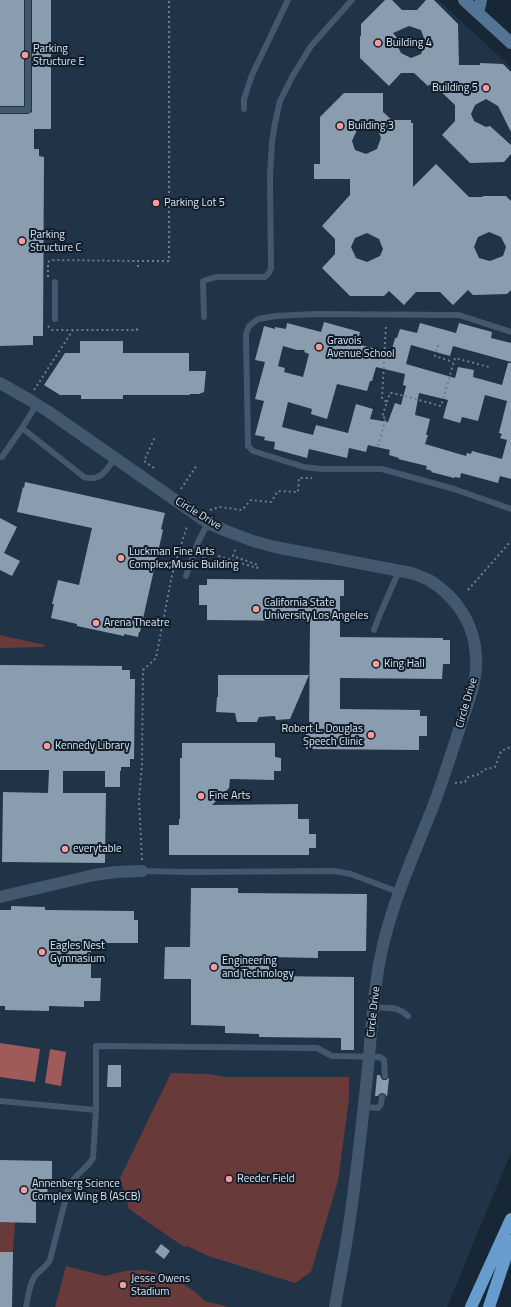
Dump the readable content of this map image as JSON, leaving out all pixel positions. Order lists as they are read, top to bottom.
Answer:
{
  "streets": {
    "street": ["Circle Drive"]
  },
  "places": [
    "Building 4",
    "Parking Structure E",
    "Building 5",
    "Building 3",
    "Parking Lot 5",
    "Parking Structure C",
    "Gravois Avenue School",
    "Luckman Fine Arts Complex;Music Building",
    "California State University Los Angeles",
    "Arena Theatre",
    "King Hall",
    "Robert L. Douglas Speech Clinic",
    "Kennedy Library",
    "Fine Arts",
    "everytable",
    "Eagles Nest Gymnasium",
    "Engineering and Technology",
    "Reeder Field",
    "Annenberg Science Complex Wing B (ASCB)",
    "Jesse Owens Stadium"
  ]
}
